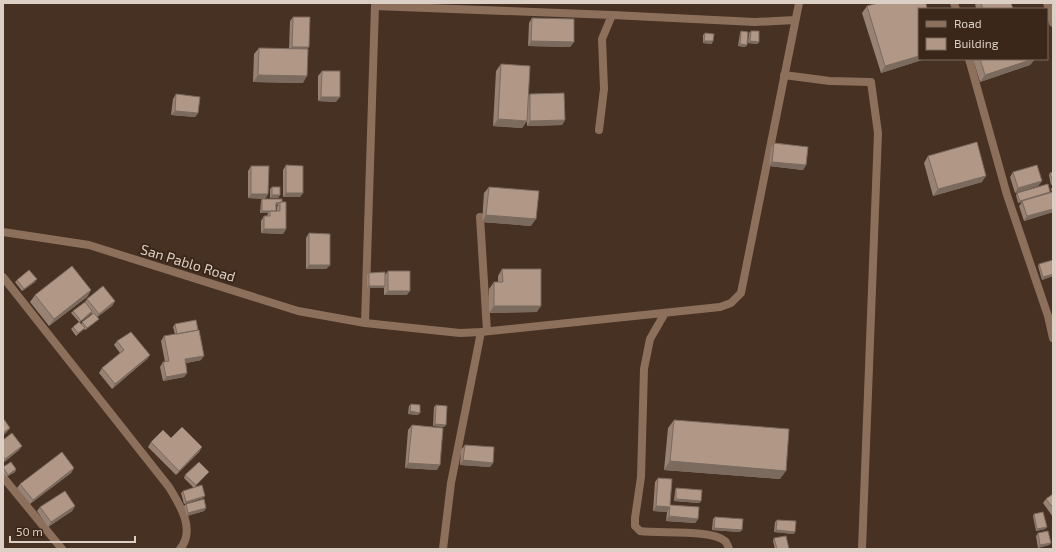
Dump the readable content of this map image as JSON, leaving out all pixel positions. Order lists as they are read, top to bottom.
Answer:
{
  "streets": {
    "street": ["San Pablo Road"]
  },
  "legend": ["Road", "Building"],
  "scale_bar": "50 m"
}
